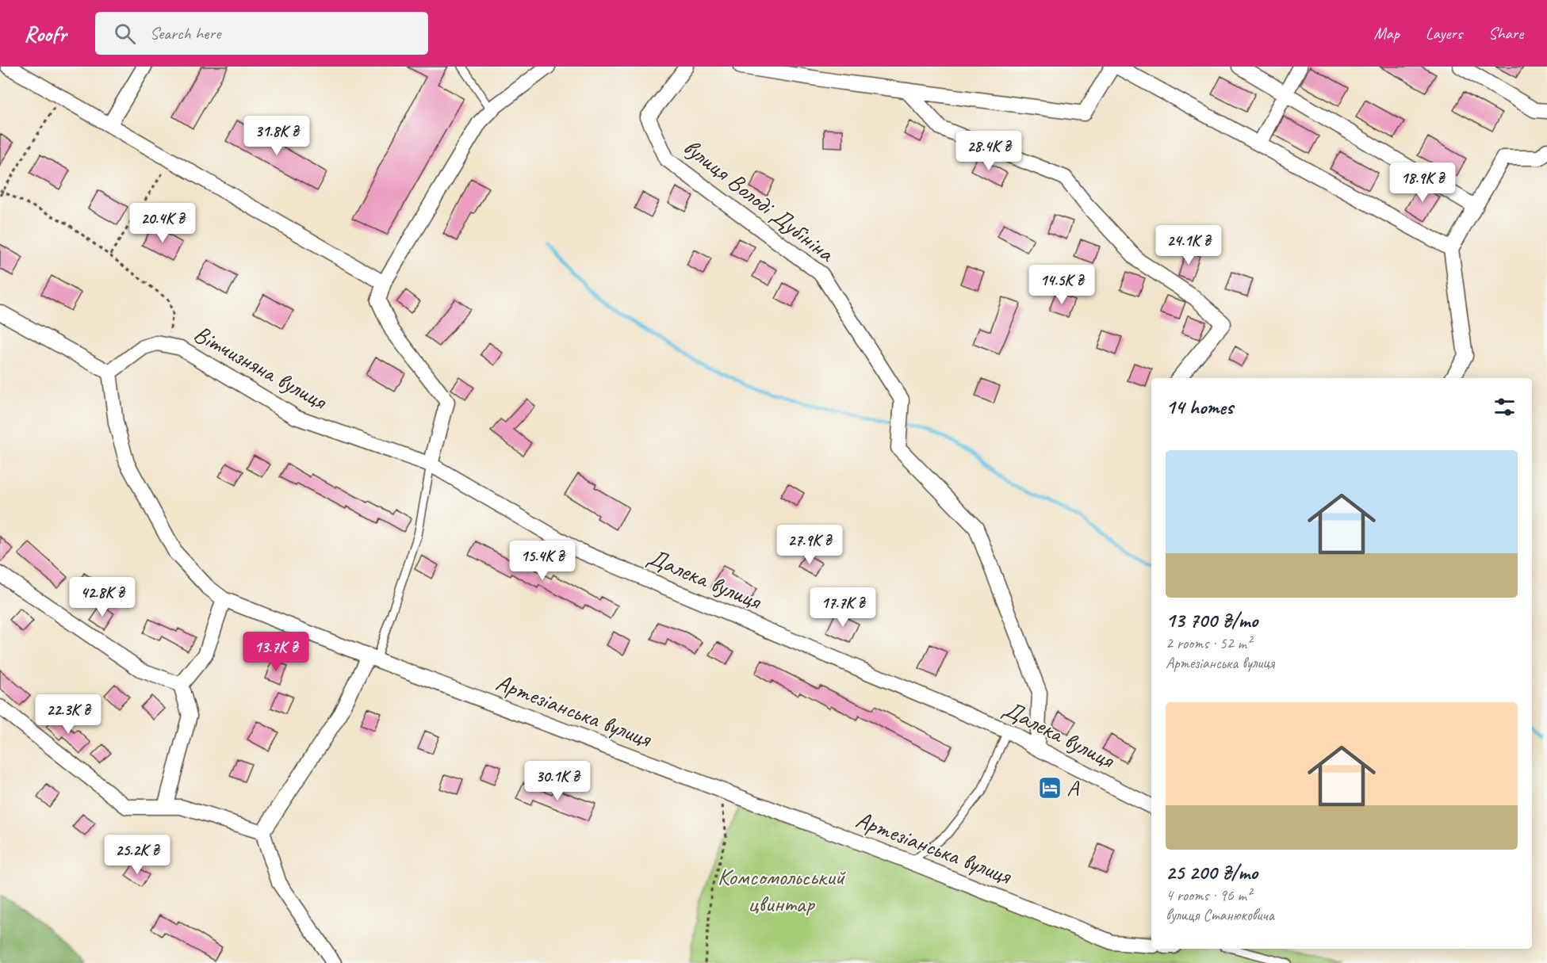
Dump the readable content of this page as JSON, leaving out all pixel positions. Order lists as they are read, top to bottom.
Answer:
{
  "streets": {
    "street": [
      "вулиця Володі Дубініна",
      "Вітчизняна вулиця",
      "Далека вулиця",
      "Артезіанська вулиця"
    ]
  },
  "crossings": [
    ["вулиця Володі Дубініна", "Далека вулиця"],
    ["Вітчизняна вулиця", "Далека вулиця"],
    ["Вітчизняна вулиця", "Артезіанська вулиця"]
  ],
  "parks": ["Комсомольський цвинтар"],
  "places": {
    "hotel": ["А"]
  },
  "page": {
    "header": "Roofr",
    "search": "Search here",
    "nav": ["Map", "Layers", "Share"],
    "price": [
      "31.8K ₴",
      "28.4K ₴",
      "18.9K ₴",
      "20.4K ₴",
      "24.1K ₴",
      "14.5K ₴",
      "27.9K ₴",
      "15.4K ₴",
      "42.8K ₴",
      "17.7K ₴",
      "13.7K ₴",
      "22.3K ₴",
      "30.1K ₴",
      "25.2K ₴"
    ],
    "heading": "14 homes",
    "list": [
      {
        "name": "13 700 ₴/mo",
        "note": "2 rooms · 52 m² · Артезіанська вулиця"
      },
      {
        "name": "25 200 ₴/mo",
        "note": "4 rooms · 96 m² · вулиця Станюковича"
      }
    ]
  }
}
